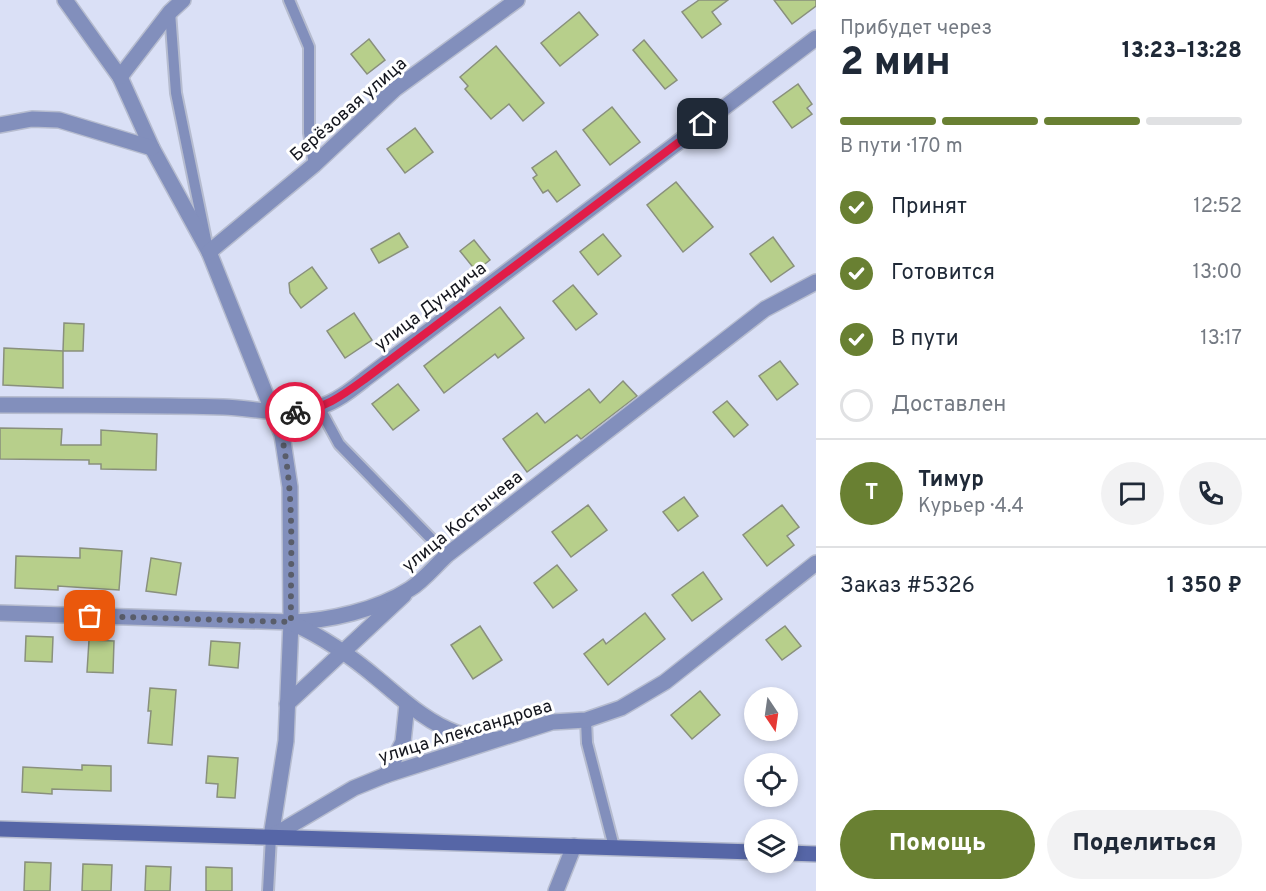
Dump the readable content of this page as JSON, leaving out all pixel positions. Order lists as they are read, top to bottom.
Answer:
{
  "streets": {
    "street": [
      "Берёзовая улица",
      "улица Дундича",
      "улица Костычева",
      "улица Александрова"
    ]
  },
  "north": "bottom",
  "page": {
    "heading": ["2 мин", "Прибудет через", "13:23–13:28"],
    "panel": [
      "Тимур",
      "Курьер · 4.4",
      "Заказ #5326",
      "1 350 ₽"
    ],
    "bar": "В пути · 170 m",
    "list": [
      ["Принят", "12:52"],
      ["Готовится", "13:00"],
      ["В пути", "13:17"],
      "Доставлен"
    ],
    "round": "Т",
    "buttons": ["Помощь", "Поделиться"]
  }
}
